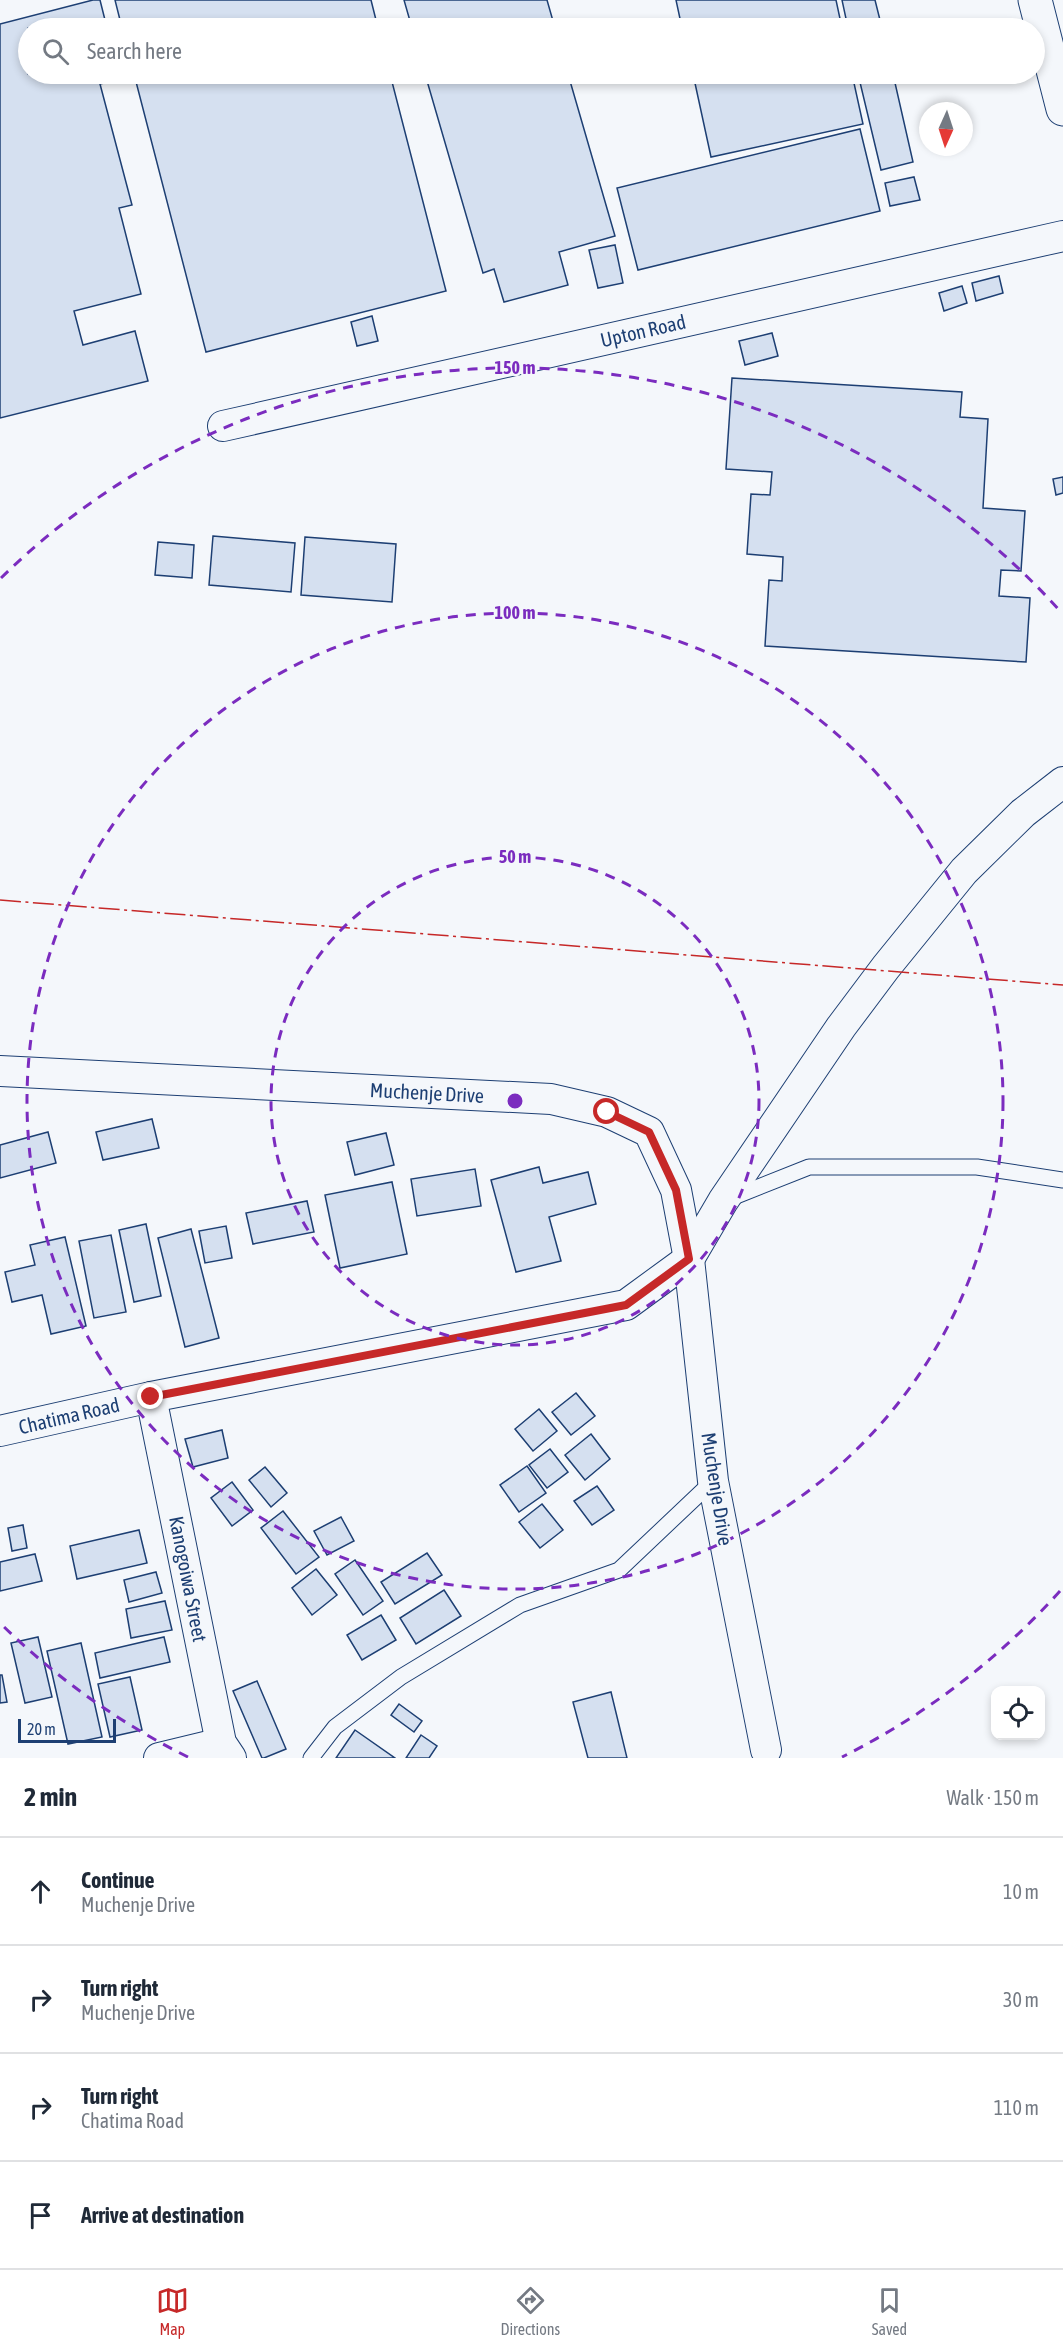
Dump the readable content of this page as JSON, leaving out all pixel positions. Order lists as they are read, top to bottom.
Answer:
{
  "streets": {
    "street": [
      "Upton Road",
      "Muchenje Drive",
      "Chatima Road",
      "Kanogoiwa Street"
    ]
  },
  "crossings": [
    ["Muchenje Drive", "Chatima Road"],
    ["Chatima Road", "Kanogoiwa Street"]
  ],
  "scale_bar": "20 m",
  "north": "bottom",
  "page": {
    "search": "Search here",
    "scale": "20 m",
    "heading": ["2 min", "Walk · 150 m"],
    "list": [
      ["Continue", "Muchenje Drive", "10 m"],
      ["Turn right", "Muchenje Drive", "30 m"],
      ["Turn right", "Chatima Road", "110 m"],
      "Arrive at destination"
    ],
    "nav": ["Map", "Directions", "Saved"]
  },
  "rings": ["150 m", "100 m", "50 m"]
}
